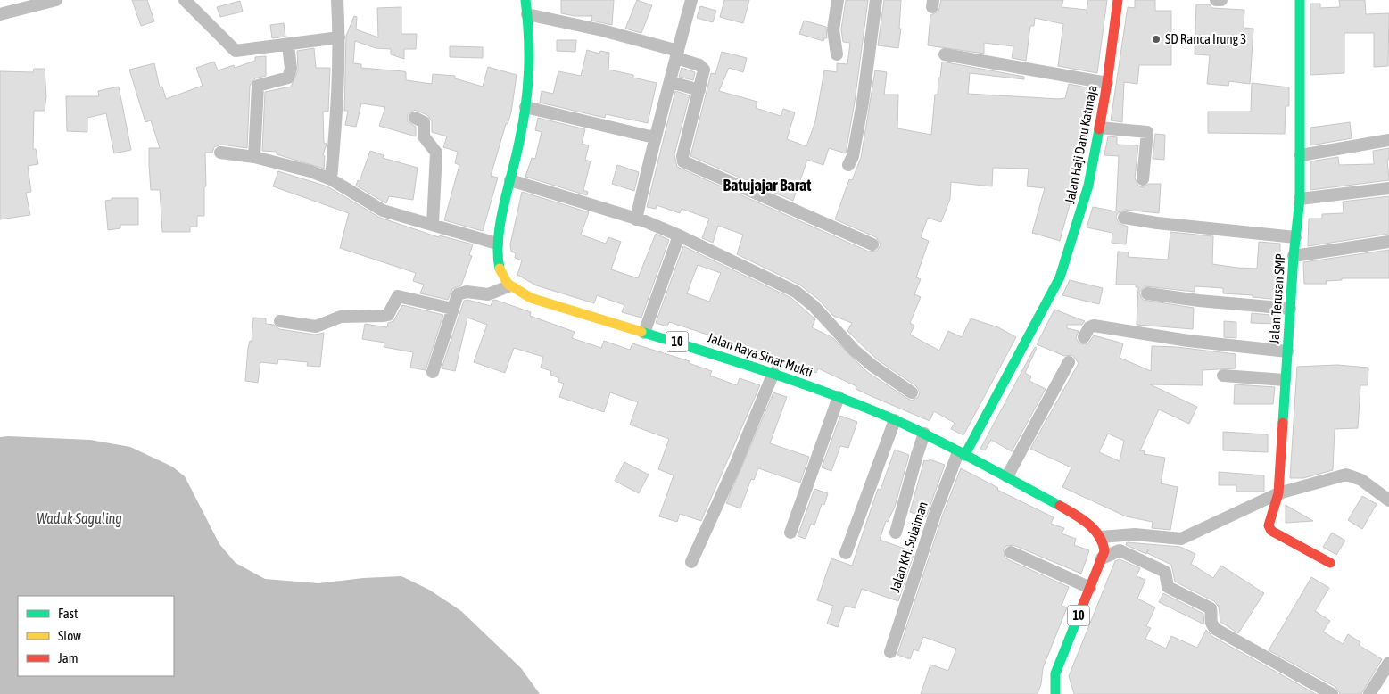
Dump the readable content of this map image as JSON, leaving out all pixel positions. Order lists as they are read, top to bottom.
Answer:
{
  "streets": {
    "main road": [
      "Jalan Haji Danu Katmaja",
      "Jalan Terusan SMP",
      "10",
      "Jalan Raya Sinar Mukti"
    ],
    "street": ["Jalan KH. Sulaiman"]
  },
  "crossings": [
    ["Jalan Haji Danu Katmaja", "Jalan Raya Sinar Mukti"],
    ["Jalan Haji Danu Katmaja", "Jalan KH. Sulaiman"],
    ["10", "Jalan Raya Sinar Mukti"],
    ["Jalan Raya Sinar Mukti", "Jalan KH. Sulaiman"]
  ],
  "districts": ["Batujajar Barat"],
  "water": ["Waduk Saguling"],
  "places": ["SD Ranca Irung 3"],
  "legend": ["Fast", "Slow", "Jam"]
}
